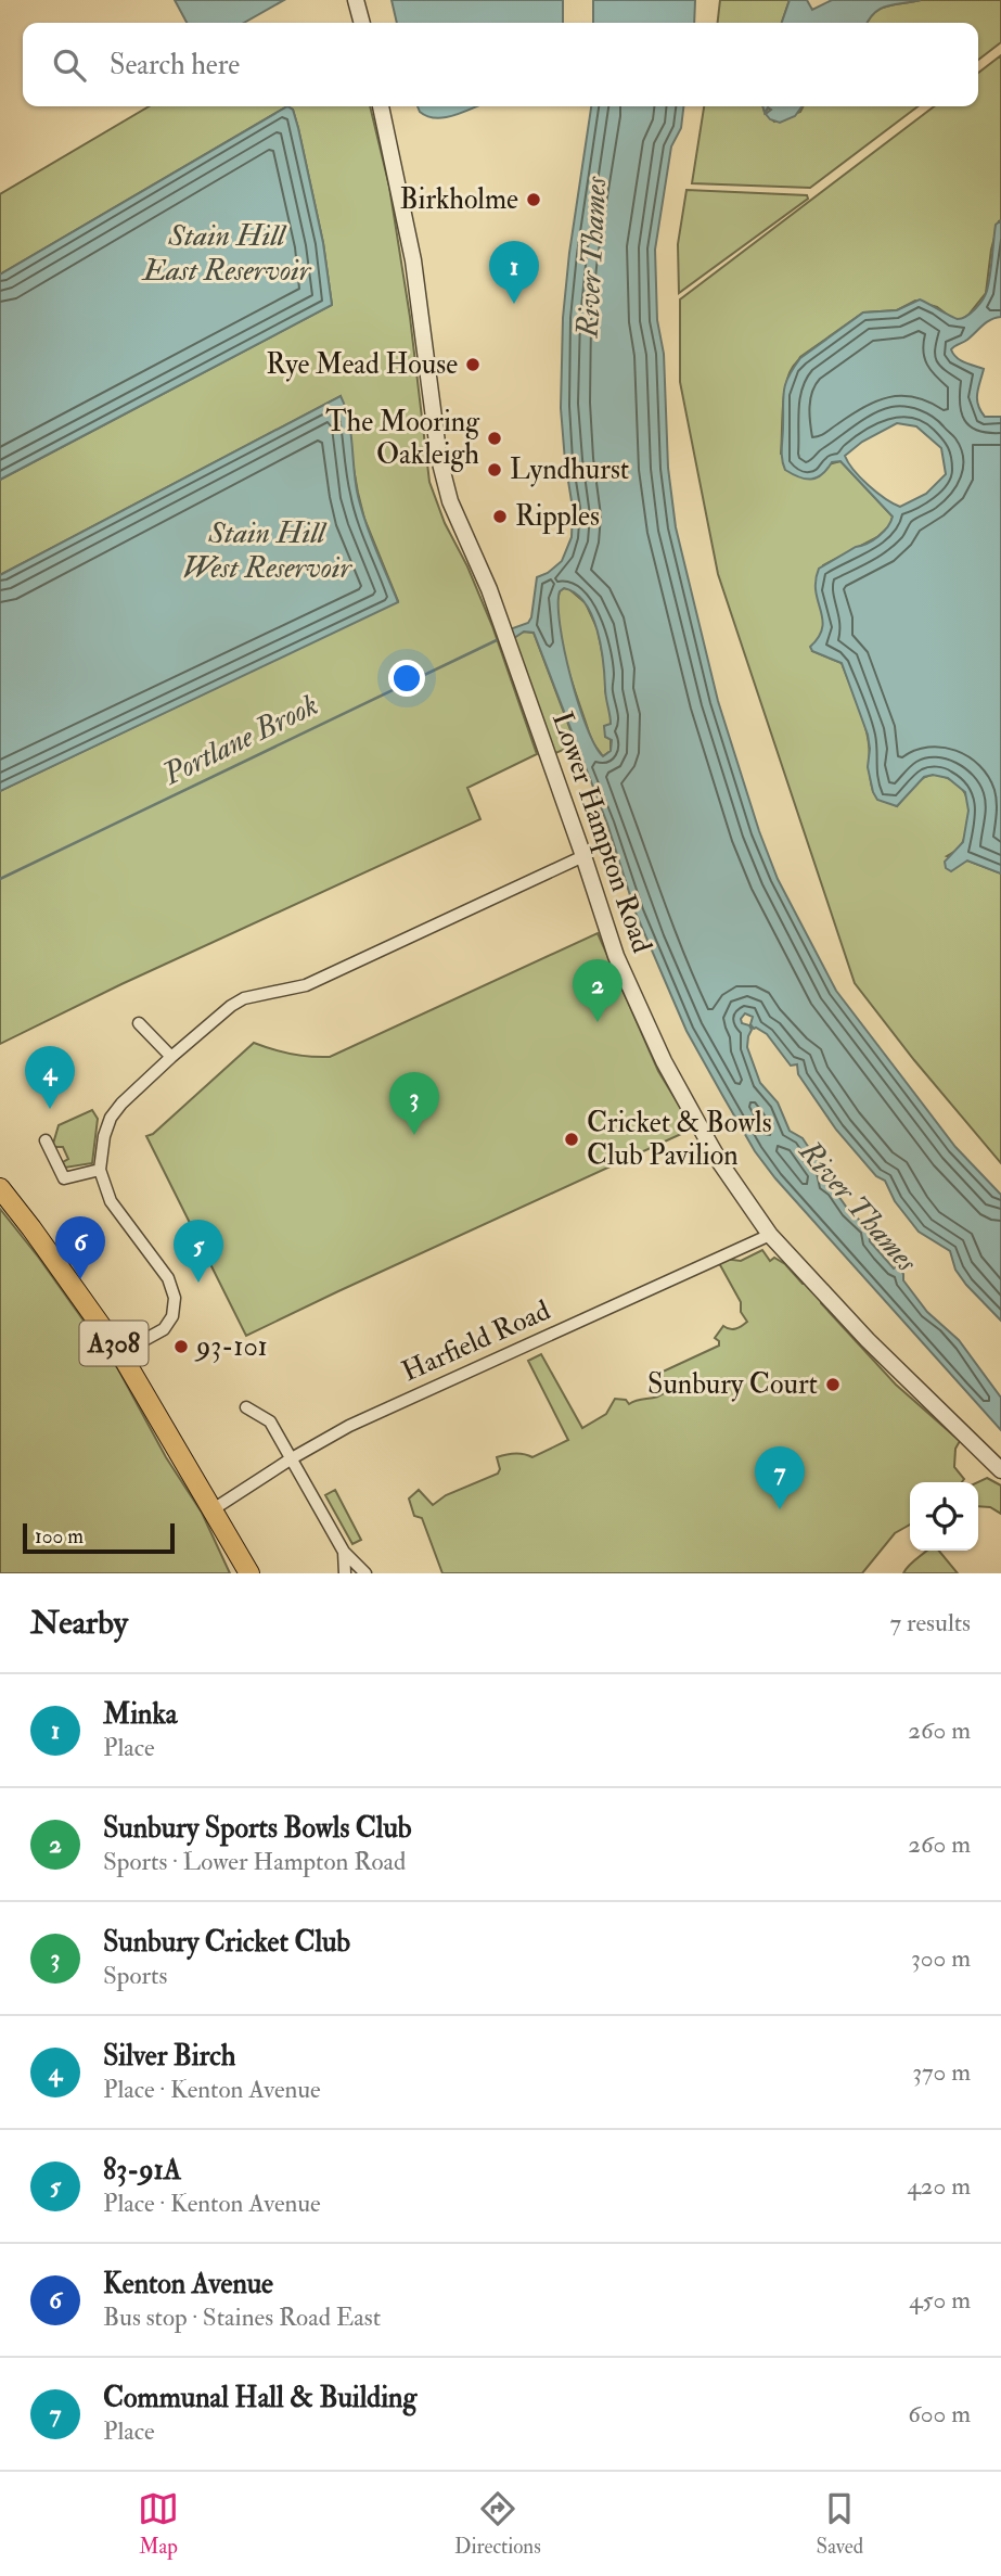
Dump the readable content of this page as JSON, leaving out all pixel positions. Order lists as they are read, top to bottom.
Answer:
{
  "streets": {
    "highway": ["A308"],
    "street": ["Lower Hampton Road", "Harfield Road"]
  },
  "crossings": [
    ["Lower Hampton Road", "Harfield Road"],
    ["Harfield Road", "A308"]
  ],
  "water": [
    "Stain Hill East Reservoir",
    "River Thames",
    "Stain Hill West Reservoir",
    "Portlane Brook"
  ],
  "places": [
    "Birkholme",
    "Rye Mead House",
    "The Mooring Oakleigh",
    "Lyndhurst",
    "Ripples",
    "Cricket & Bowls Club Pavilion",
    "93-101",
    "Sunbury Court"
  ],
  "scale_bar": "100 m",
  "page": {
    "search": "Search here",
    "pins": [
      "1",
      "2",
      "4",
      "3",
      "6",
      "5",
      "7"
    ],
    "scale": "100 m",
    "heading": ["Nearby", "7 results"],
    "list": [
      {
        "mark": "1",
        "name": "Minka",
        "note": "Place",
        "value": "260 m"
      },
      {
        "mark": "2",
        "name": "Sunbury Sports Bowls Club",
        "note": "Sports · Lower Hampton Road",
        "value": "260 m"
      },
      {
        "mark": "3",
        "name": "Sunbury Cricket Club",
        "note": "Sports",
        "value": "300 m"
      },
      {
        "mark": "4",
        "name": "Silver Birch",
        "note": "Place · Kenton Avenue",
        "value": "370 m"
      },
      {
        "mark": "5",
        "name": "83-91A",
        "note": "Place · Kenton Avenue",
        "value": "420 m"
      },
      {
        "mark": "6",
        "name": "Kenton Avenue",
        "note": "Bus stop · Staines Road East",
        "value": "450 m"
      },
      {
        "mark": "7",
        "name": "Communal Hall & Building",
        "note": "Place",
        "value": "600 m"
      }
    ],
    "nav": ["Map", "Directions", "Saved"]
  }
}
